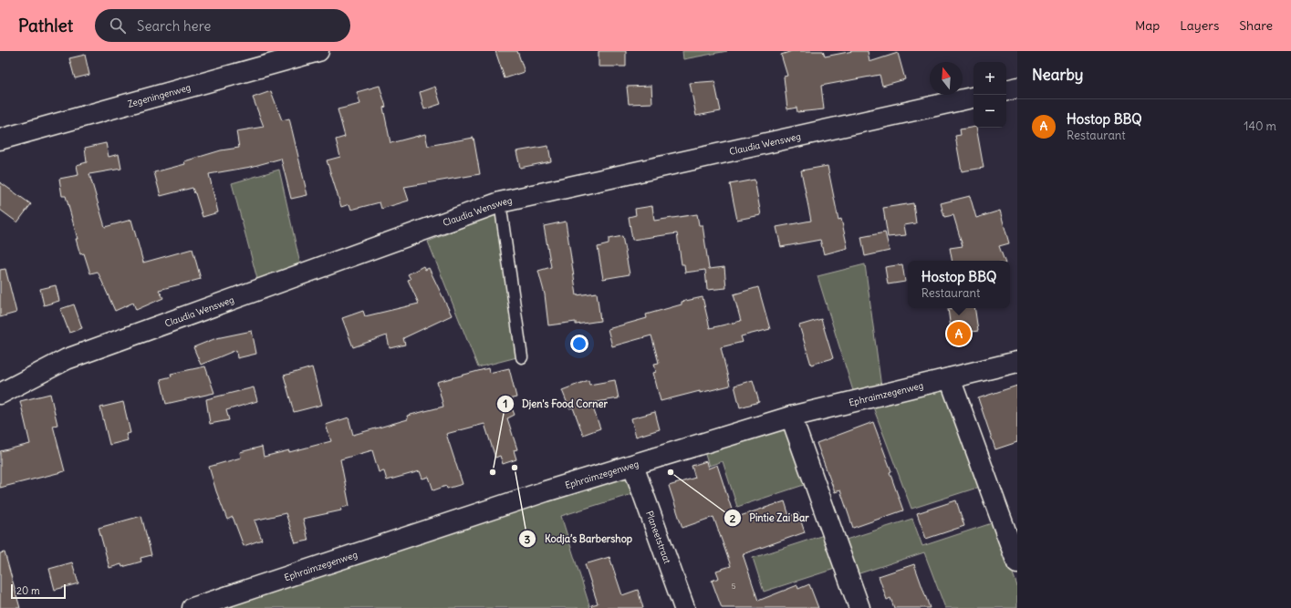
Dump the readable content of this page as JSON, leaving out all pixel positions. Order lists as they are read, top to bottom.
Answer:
{
  "streets": {
    "street": [
      "Zegeningenweg",
      "Claudia Wensweg",
      "Ephraimzegenweg",
      "Planeetstraat"
    ]
  },
  "crossings": [
    ["Ephraimzegenweg", "Planeetstraat"]
  ],
  "places": ["Kodja’s Barbershop", "Djen's Food Corner", "Pintie Zai Bar"],
  "house_numbers": ["5"],
  "scale_bar": "20 m",
  "north": "top",
  "page": {
    "header": "Pathlet",
    "search": "Search here",
    "nav": ["Map", "Layers", "Share"],
    "heading": "Nearby",
    "map_buttons": ["+", "−"],
    "list": [
      {
        "mark": "A",
        "name": "Hostop BBQ",
        "note": "Restaurant",
        "value": "140 m"
      }
    ],
    "popup": ["Hostop BBQ", "Restaurant"],
    "pins": "A",
    "scale": "20 m"
  }
}
